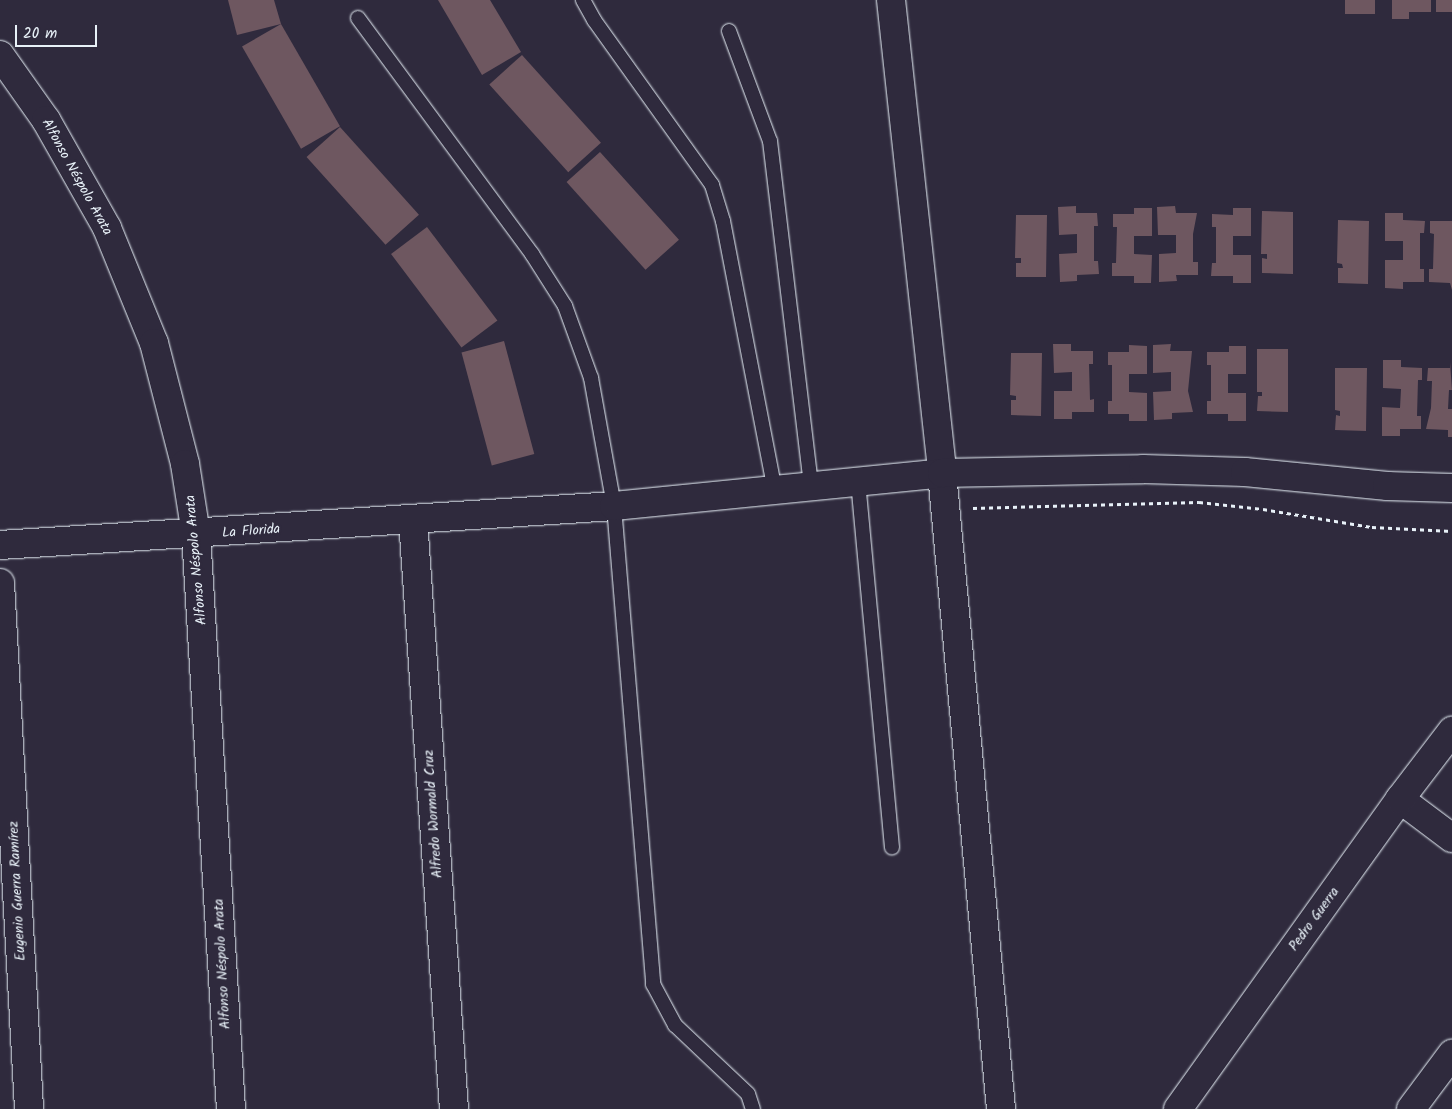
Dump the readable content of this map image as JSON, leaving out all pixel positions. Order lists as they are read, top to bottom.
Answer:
{
  "streets": {
    "street": [
      "Alfonso Néspolo Arata",
      "La Florida",
      "Alfredo Wormald Cruz",
      "Eugenio Guerra Ramírez",
      "Pedro Guerra"
    ]
  },
  "crossings": [
    ["Alfonso Néspolo Arata", "La Florida"],
    ["La Florida", "Alfredo Wormald Cruz"]
  ],
  "scale_bar": "20 m"
}
